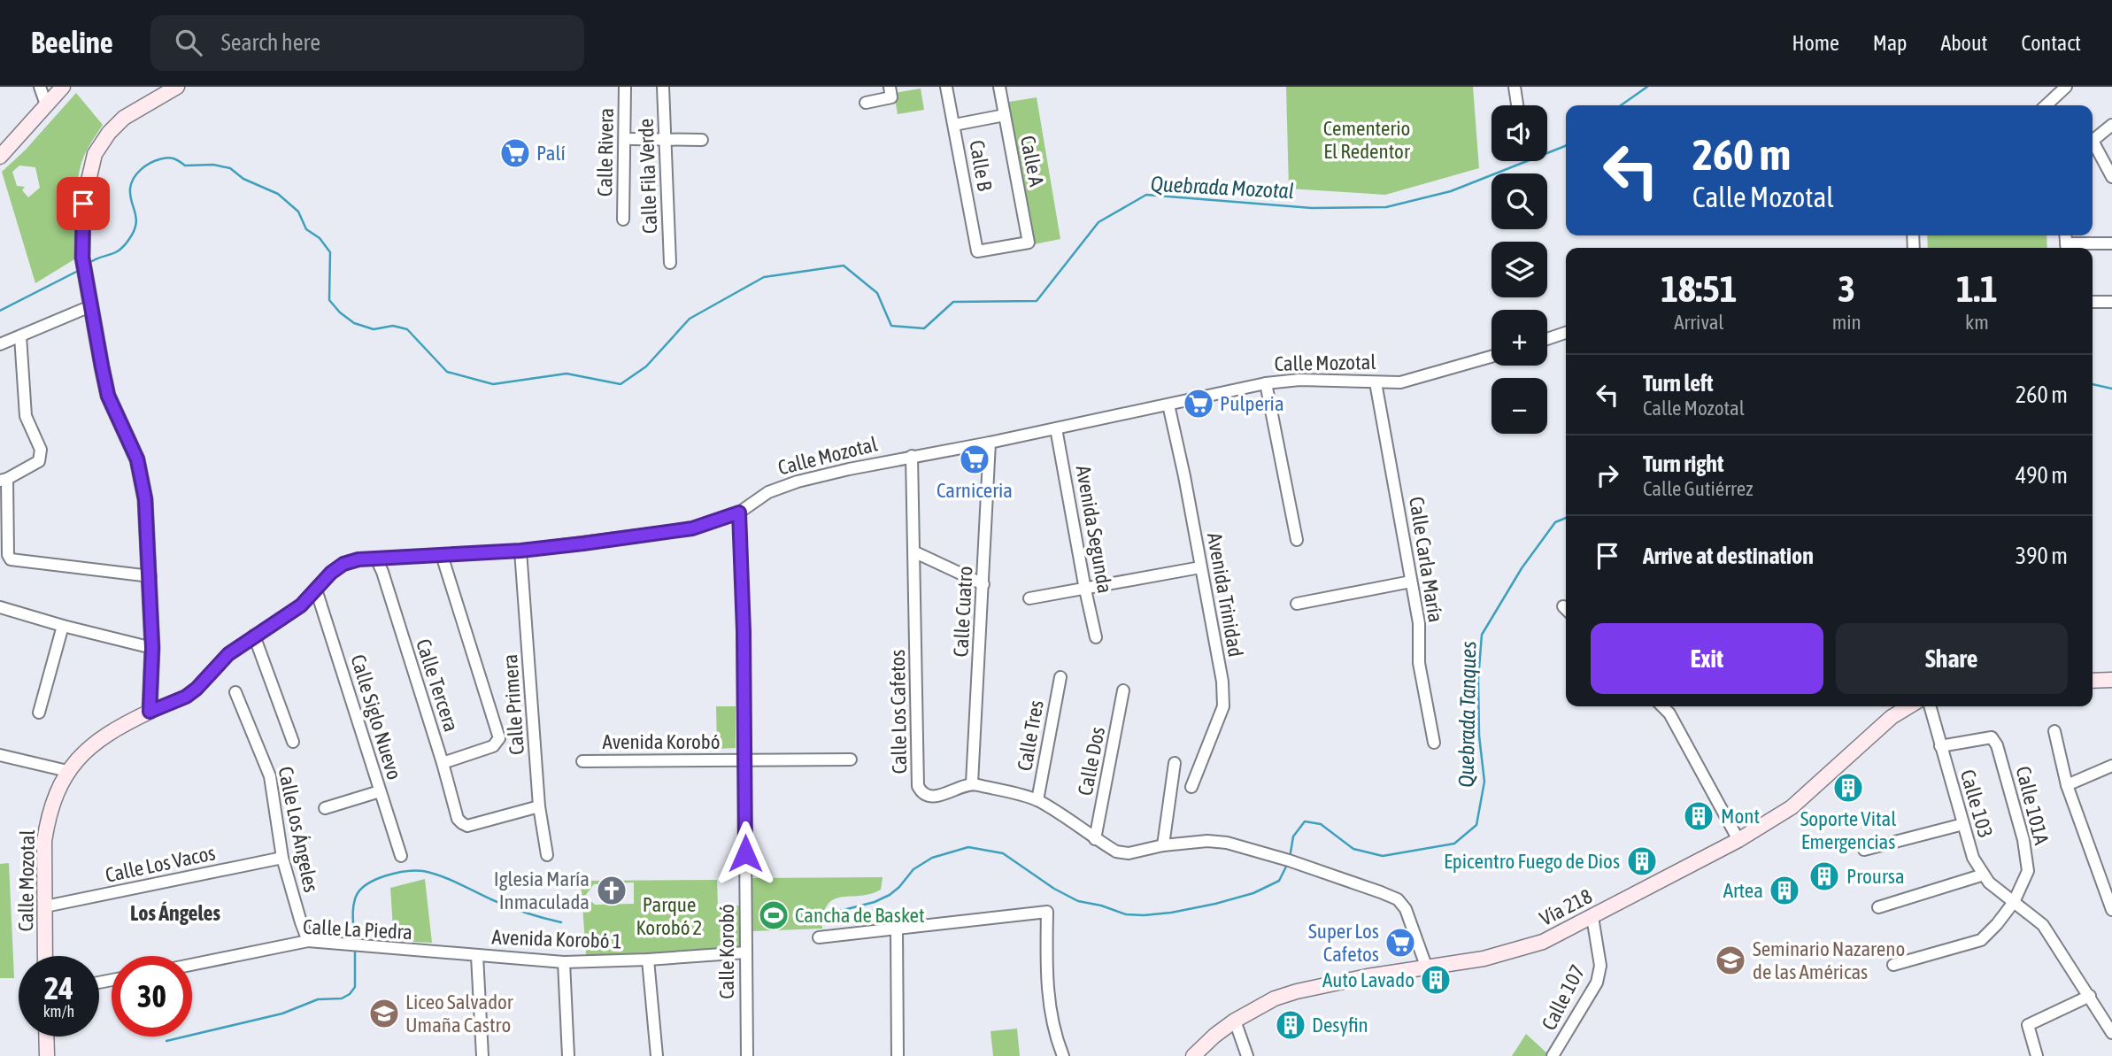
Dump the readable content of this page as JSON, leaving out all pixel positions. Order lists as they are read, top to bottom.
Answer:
{
  "streets": {
    "street": [
      "Calle Rivera",
      "Calle A",
      "Calle B",
      "Calle Fila Verde",
      "Calle Mozotal",
      "Avenida Segunda",
      "Calle Carla María",
      "Avenida Trinidad",
      "Calle Cuatro",
      "Calle Tercera",
      "Calle Primera",
      "Calle Los Cafetos",
      "Calle Siglo Nuevo",
      "Calle Tres",
      "Avenida Korobó",
      "Calle Dos",
      "Calle 103",
      "Calle 101A",
      "Calle Los Ángeles",
      "Calle Los Vacos",
      "Vía 218",
      "Calle La Piedra",
      "Avenida Korobó 1",
      "Calle Korobó",
      "Calle 107"
    ]
  },
  "crossings": [
    ["Calle A", "Calle B"],
    ["Calle Mozotal", "Avenida Segunda"],
    ["Calle Mozotal", "Calle Carla María"],
    ["Calle Mozotal", "Avenida Trinidad"],
    ["Calle Mozotal", "Calle Cuatro"],
    ["Calle Mozotal", "Calle Tercera"],
    ["Calle Mozotal", "Calle Primera"],
    ["Calle Mozotal", "Calle Los Cafetos"],
    ["Calle Mozotal", "Calle Siglo Nuevo"],
    ["Calle Mozotal", "Calle Los Vacos"],
    ["Calle Mozotal", "Calle Korobó"],
    ["Calle Cuatro", "Calle Los Cafetos"],
    ["Calle Tercera", "Calle Primera"],
    ["Avenida Korobó", "Calle Korobó"],
    ["Calle 103", "Calle 101A"],
    ["Calle Los Ángeles", "Calle Los Vacos"],
    ["Calle Los Ángeles", "Calle La Piedra"],
    ["Vía 218", "Calle 107"],
    ["Calle La Piedra", "Avenida Korobó 1"],
    ["Avenida Korobó 1", "Calle Korobó"]
  ],
  "districts": ["Los Ángeles"],
  "water": ["Quebrada Mozotal", "Quebrada Tanques"],
  "parks": ["Cementerio El Redentor", "Parque Korobó 2"],
  "places": {
    "supermarket": [
      "Palí",
      "Pulperia",
      "Carniceria",
      "Super Los Cafetos"
    ],
    "building": [
      "Soporte Vital Emergencias",
      "Mont",
      "Epicentro Fuego de Dios",
      "Proursa",
      "Artea",
      "Auto Lavado",
      "Desyfin"
    ],
    "church": ["Iglesia María Inmaculada"],
    "sports": ["Cancha de Basket"],
    "school or university": ["Seminario Nazareno de las Américas", "Liceo Salvador Umaña Castro"]
  },
  "page": {
    "header": "Beeline",
    "search": "Search here",
    "nav": [
      "Home",
      "Map",
      "About",
      "Contact"
    ],
    "map_buttons": ["+", "−"],
    "turn": ["260 m", "Calle Mozotal"],
    "eta": [
      "18:51",
      "Arrival",
      "3",
      "min",
      "1.1",
      "km"
    ],
    "list": [
      {
        "name": "Turn left",
        "note": "Calle Mozotal",
        "value": "260 m"
      },
      {
        "name": "Turn right",
        "note": "Calle Gutiérrez",
        "value": "490 m"
      },
      {
        "name": "Arrive at destination",
        "value": "390 m"
      }
    ],
    "buttons": ["Exit", "Share"],
    "speed": "24 km/h",
    "limit": "30"
  }
}
